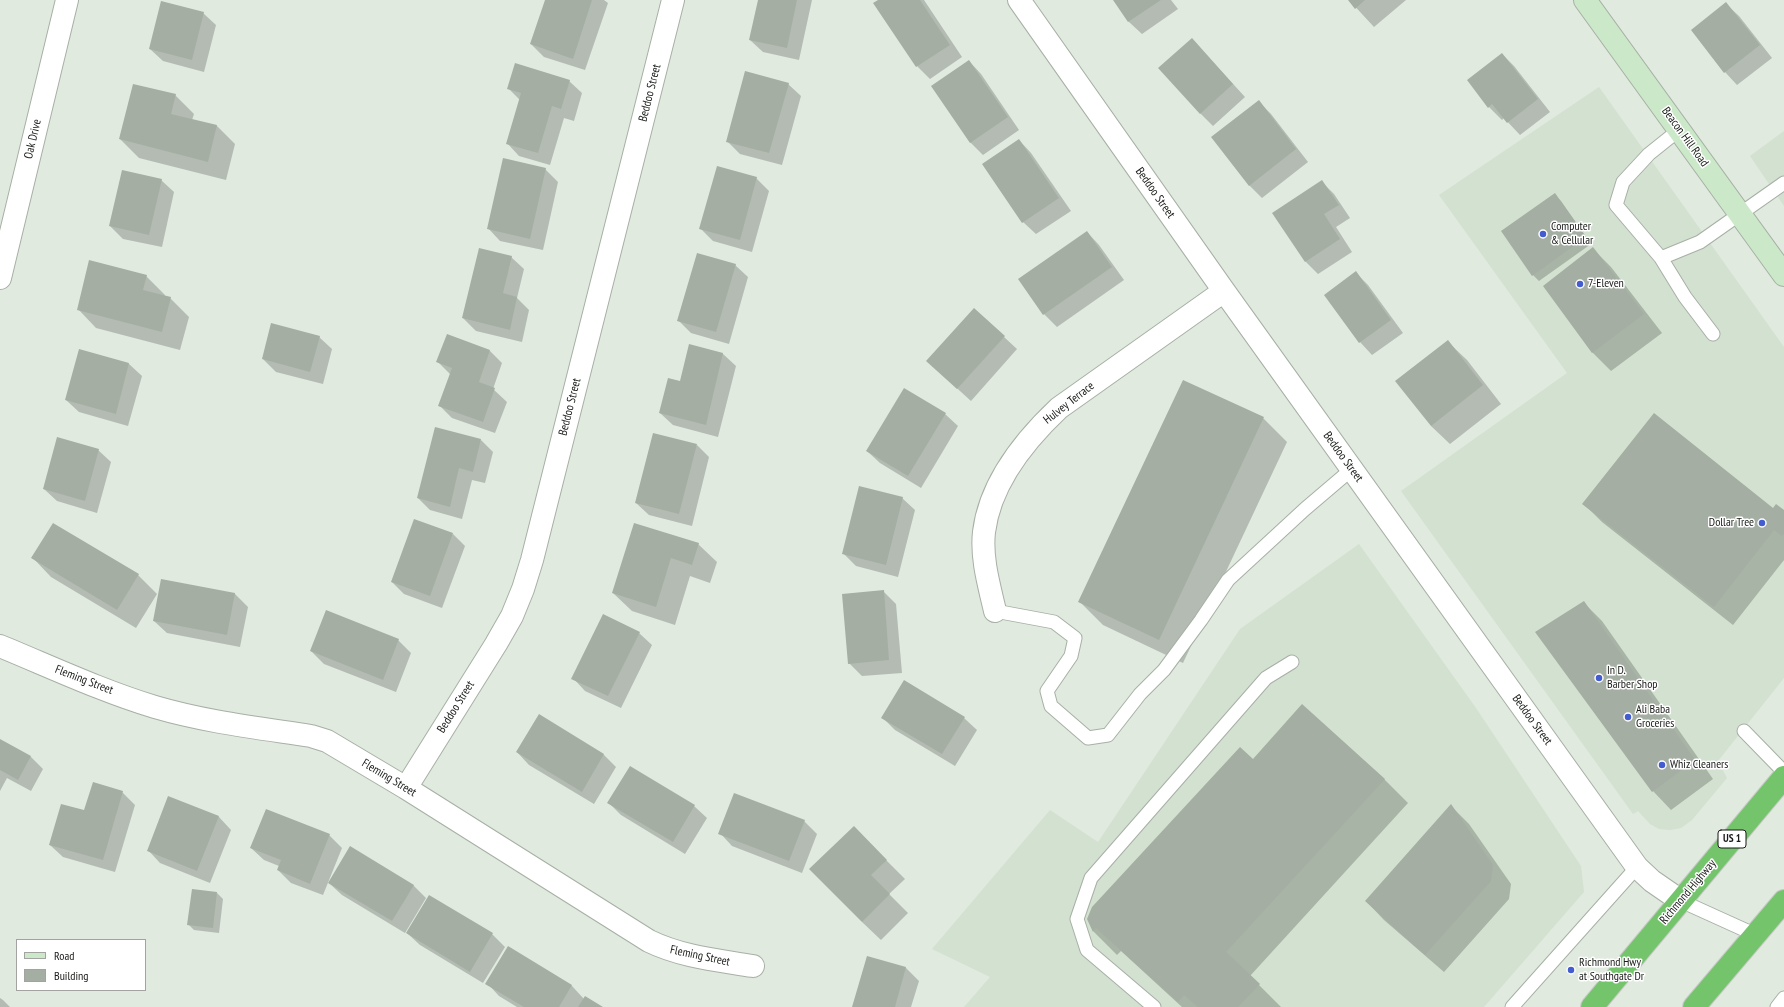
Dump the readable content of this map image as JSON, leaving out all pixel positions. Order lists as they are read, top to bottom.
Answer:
{
  "streets": {
    "highway": ["US 1", "Richmond Highway"],
    "main road": ["Beacon Hill Road"],
    "street": [
      "Beddoo Street",
      "Oak Drive",
      "Hulvey Terrace",
      "Fleming Street"
    ]
  },
  "crossings": [
    ["Beddoo Street", "Hulvey Terrace"],
    ["Beddoo Street", "Fleming Street"],
    ["Beddoo Street", "Richmond Highway"]
  ],
  "places": [
    "Computer & Cellular",
    "7-Eleven",
    "Dollar Tree",
    "In D. Barber Shop",
    "Ali Baba Groceries",
    "Whiz Cleaners",
    "Richmond Hwy at Southgate Dr"
  ],
  "legend": ["Road", "Building"]
}
